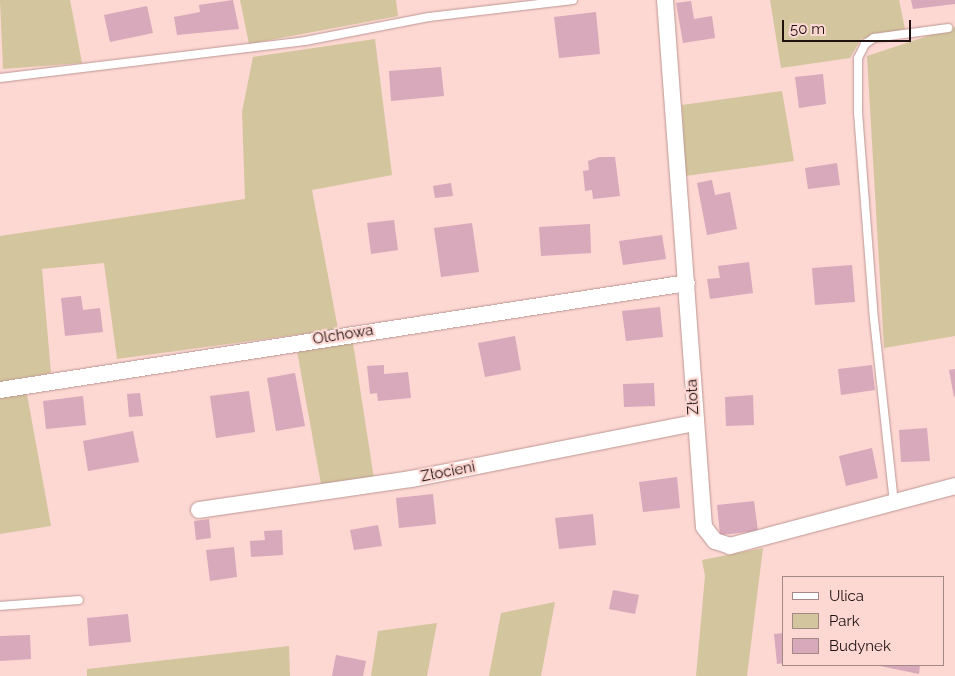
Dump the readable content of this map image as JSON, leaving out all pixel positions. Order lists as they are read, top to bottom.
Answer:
{
  "streets": {
    "street": ["Olchowa", "Złota", "Złocieni"]
  },
  "crossings": [
    ["Olchowa", "Złota"],
    ["Złota", "Złocieni"]
  ],
  "legend": ["Ulica", "Park", "Budynek"],
  "scale_bar": "50 m"
}
